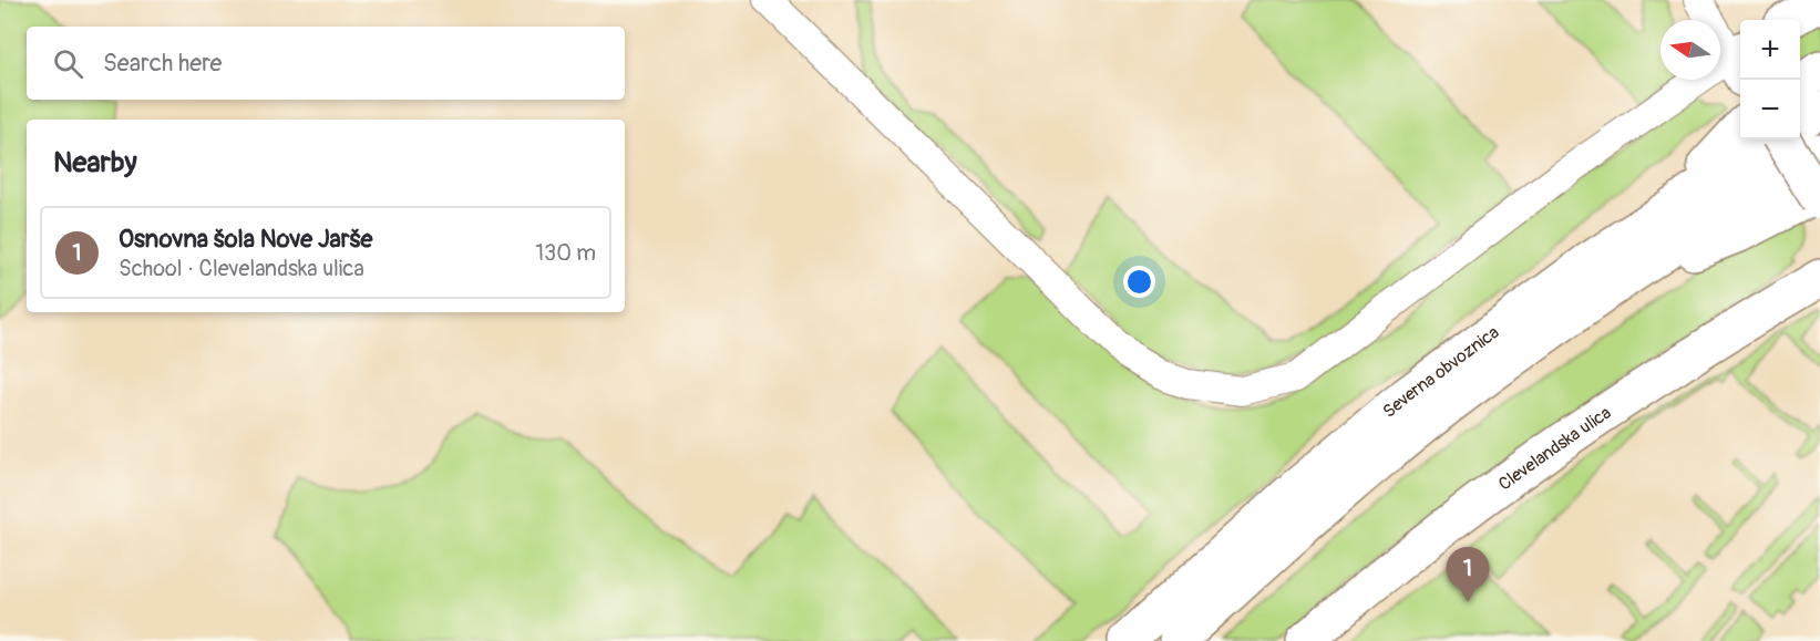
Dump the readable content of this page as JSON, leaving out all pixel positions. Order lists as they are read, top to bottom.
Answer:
{
  "streets": {
    "main road": ["Severna obvoznica", "Clevelandska ulica"]
  },
  "north": "left",
  "page": {
    "map_buttons": ["+", "−"],
    "search": "Search here",
    "heading": "Nearby",
    "list": [
      {
        "mark": "1",
        "name": "Osnovna šola Nove Jarše",
        "note": "School · Clevelandska ulica",
        "value": "130 m"
      }
    ],
    "pins": "1"
  }
}
